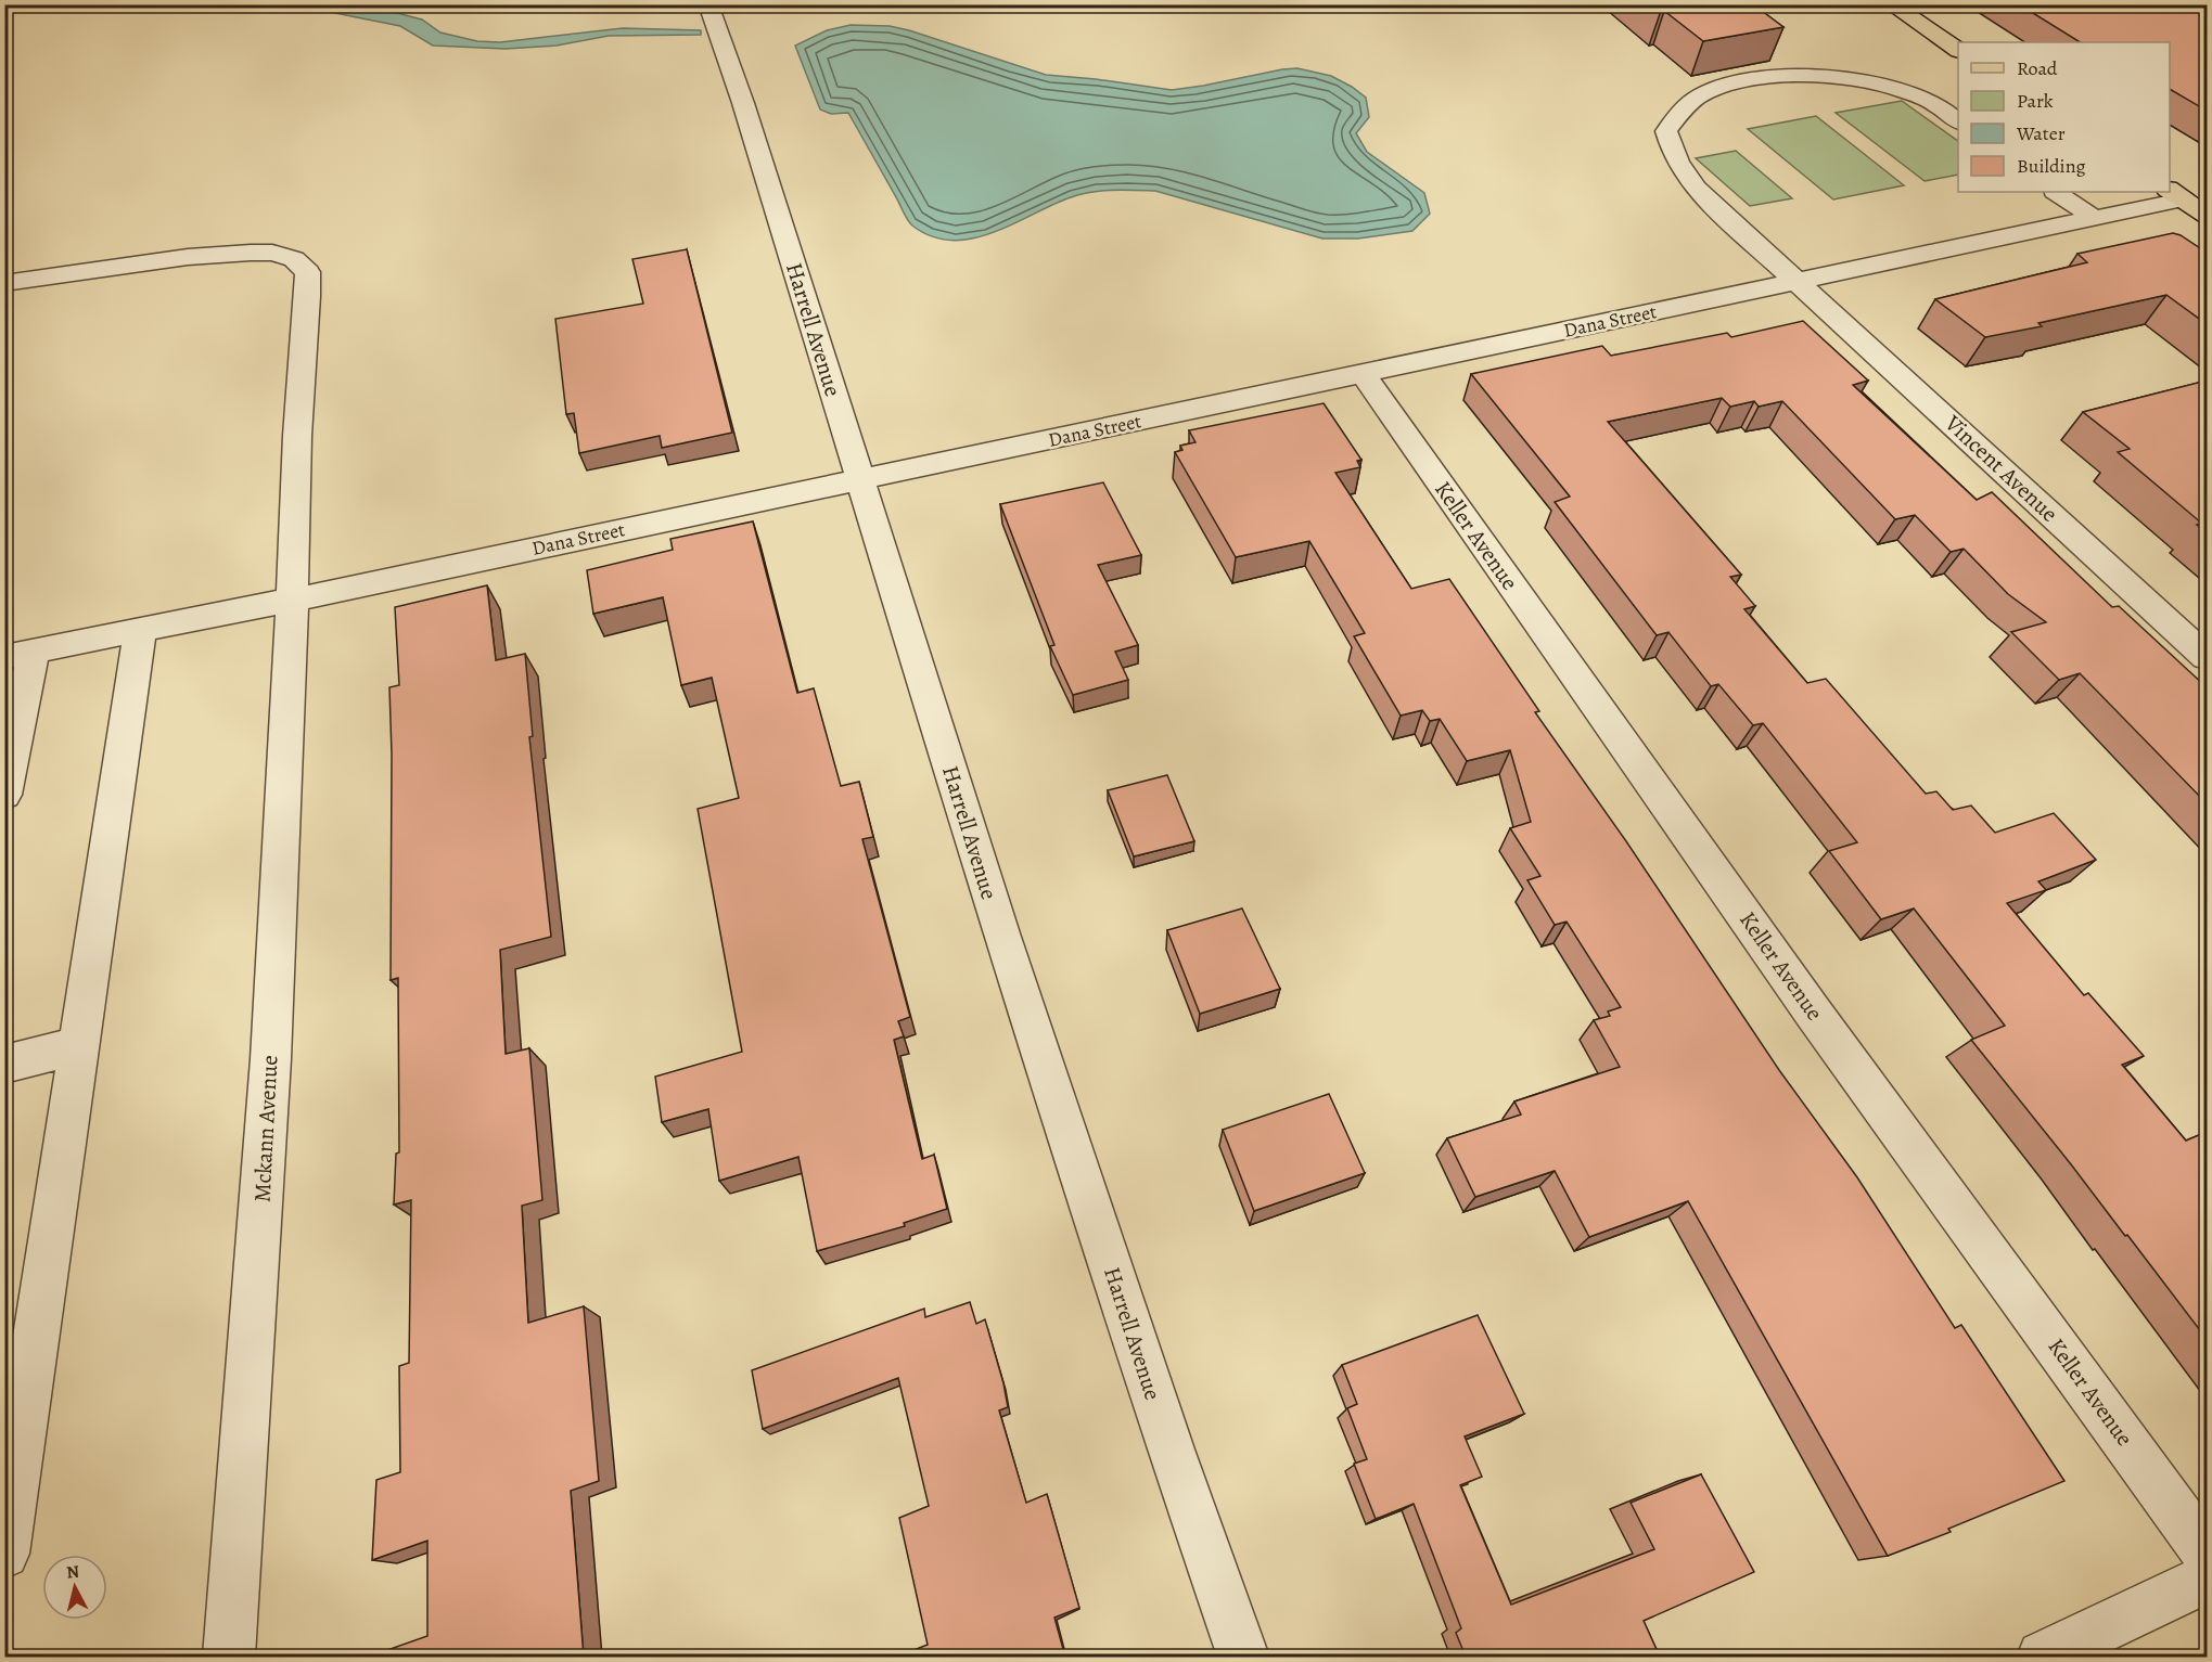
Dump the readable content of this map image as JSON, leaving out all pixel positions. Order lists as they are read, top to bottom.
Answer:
{
  "streets": {
    "street": [
      "Dana Street",
      "Harrell Avenue",
      "Vincent Avenue",
      "Keller Avenue",
      "Mckann Avenue"
    ]
  },
  "crossings": [
    ["Dana Street", "Harrell Avenue"],
    ["Dana Street", "Vincent Avenue"],
    ["Dana Street", "Keller Avenue"],
    ["Dana Street", "Mckann Avenue"]
  ],
  "legend": [
    "Road",
    "Park",
    "Water",
    "Building"
  ],
  "north": "top"
}
